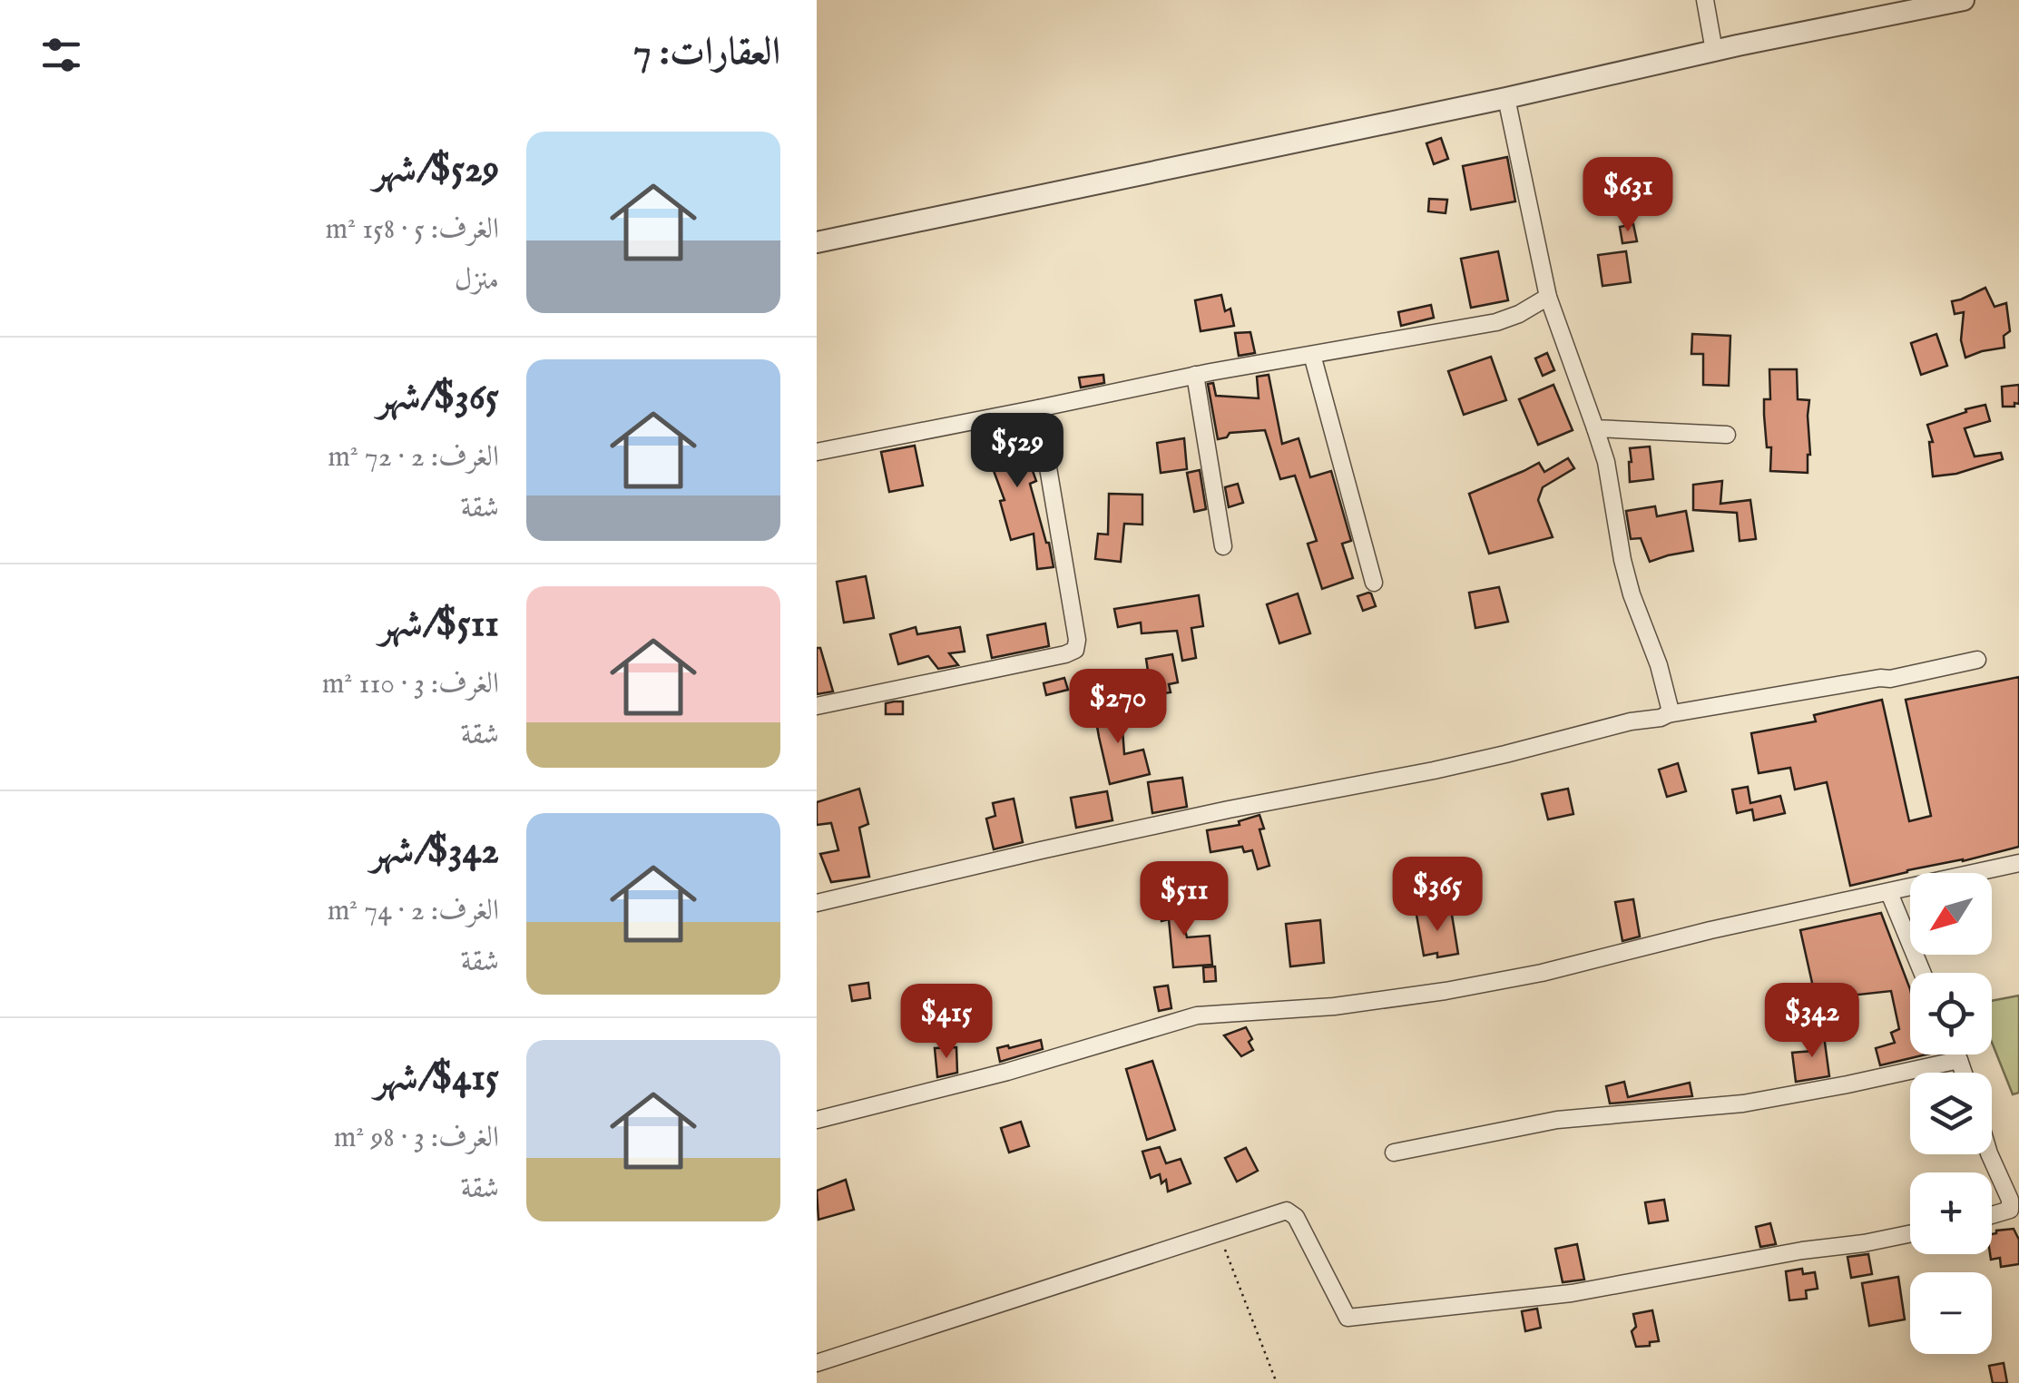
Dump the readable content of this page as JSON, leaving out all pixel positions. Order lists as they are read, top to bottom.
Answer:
{
  "north": "bottom left",
  "page": {
    "heading": "العقارات: 7",
    "list": [
      {
        "name": "$529/شهر",
        "note": "الغرف: 5 · 158 m² · منزل"
      },
      {
        "name": "$365/شهر",
        "note": "الغرف: 2 · 72 m² · شقة"
      },
      {
        "name": "$511/شهر",
        "note": "الغرف: 3 · 110 m² · شقة"
      },
      {
        "name": "$342/شهر",
        "note": "الغرف: 2 · 74 m² · شقة"
      },
      {
        "name": "$415/شهر",
        "note": "الغرف: 3 · 98 m² · شقة"
      }
    ],
    "price": [
      "$631",
      "$529",
      "$270",
      "$365",
      "$511",
      "$342",
      "$415"
    ],
    "map_buttons": ["+", "−"]
  }
}
